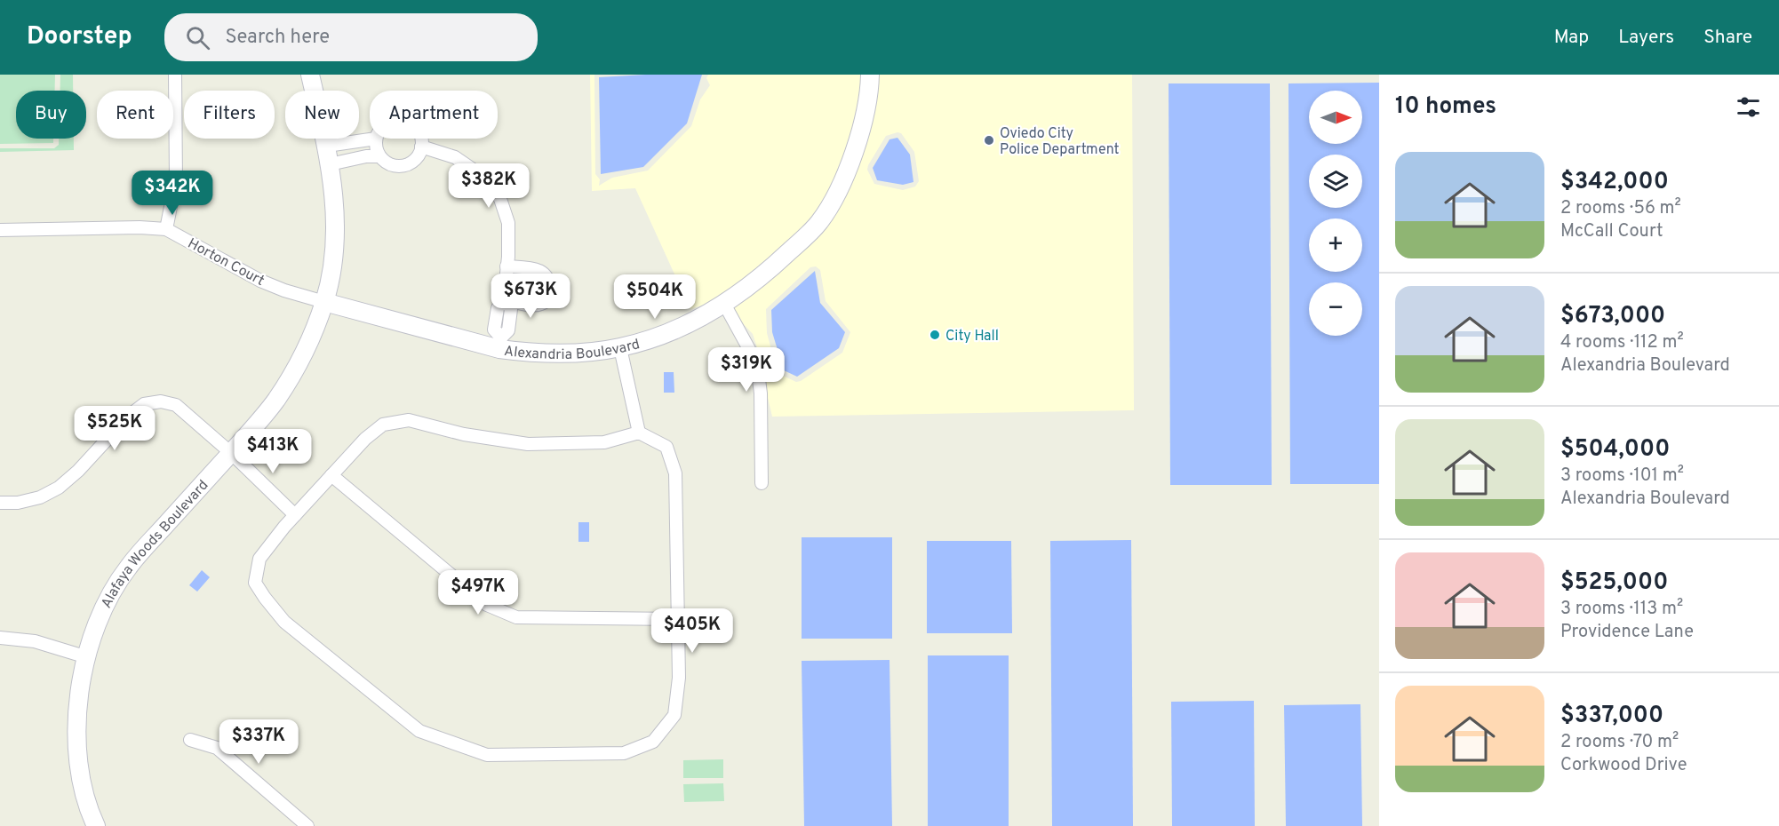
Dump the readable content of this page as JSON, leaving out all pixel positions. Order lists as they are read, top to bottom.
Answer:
{
  "streets": {
    "street": ["Horton Court", "Alexandria Boulevard", "Alafaya Woods Boulevard"]
  },
  "crossings": [
    ["Horton Court", "Alexandria Boulevard"],
    ["Horton Court", "Alafaya Woods Boulevard"],
    ["Alexandria Boulevard", "Alafaya Woods Boulevard"]
  ],
  "places": ["Oviedo City Police Department", "City Hall"],
  "north": "right",
  "page": {
    "header": "Doorstep",
    "search": "Search here",
    "nav": ["Map", "Layers", "Share"],
    "heading": "10 homes",
    "map_buttons": ["+", "−"],
    "chip": [
      "Buy",
      "Rent",
      "Filters",
      "New",
      "Apartment"
    ],
    "list": [
      {
        "name": "$342,000",
        "note": "2 rooms · 56 m² · McCall Court"
      },
      {
        "name": "$673,000",
        "note": "4 rooms · 112 m² · Alexandria Boulevard"
      },
      {
        "name": "$504,000",
        "note": "3 rooms · 101 m² · Alexandria Boulevard"
      },
      {
        "name": "$525,000",
        "note": "3 rooms · 113 m² · Providence Lane"
      },
      {
        "name": "$337,000",
        "note": "2 rooms · 70 m² · Corkwood Drive"
      }
    ],
    "price": [
      "$382K",
      "$342K",
      "$673K",
      "$504K",
      "$319K",
      "$525K",
      "$413K",
      "$497K",
      "$405K",
      "$337K"
    ]
  }
}
